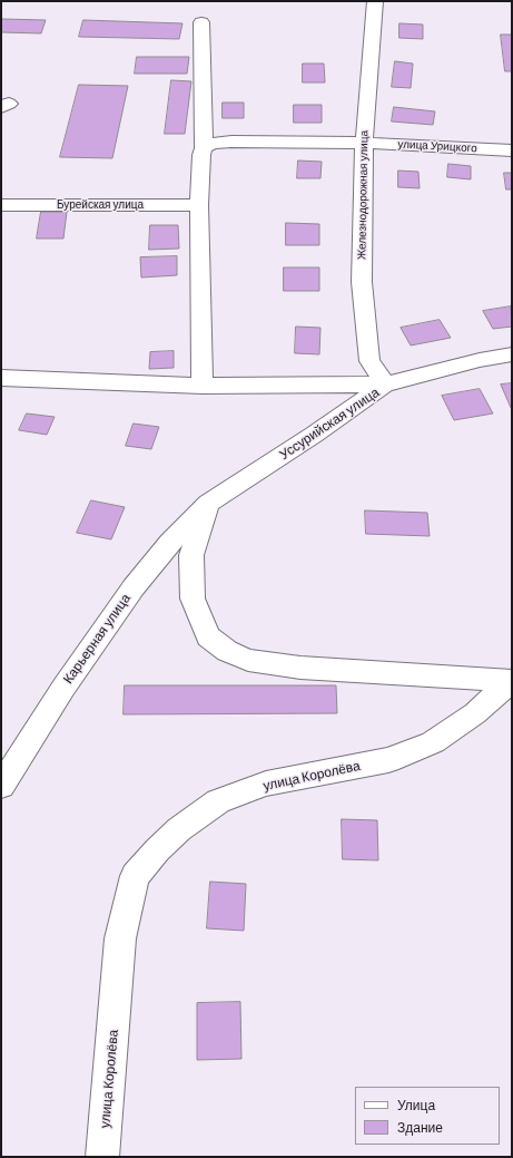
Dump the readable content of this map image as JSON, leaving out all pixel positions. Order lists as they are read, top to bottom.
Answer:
{
  "streets": {
    "street": [
      "улица Урицкого",
      "Железнодорожная улица",
      "Бурейская улица",
      "Уссурийская улица",
      "Карьерная улица",
      "улица Королёва"
    ]
  },
  "crossings": [
    ["улица Урицкого", "Железнодорожная улица"],
    ["Железнодорожная улица", "Уссурийская улица"],
    ["Уссурийская улица", "Карьерная улица"]
  ],
  "legend": ["Улица", "Здание"]
}
